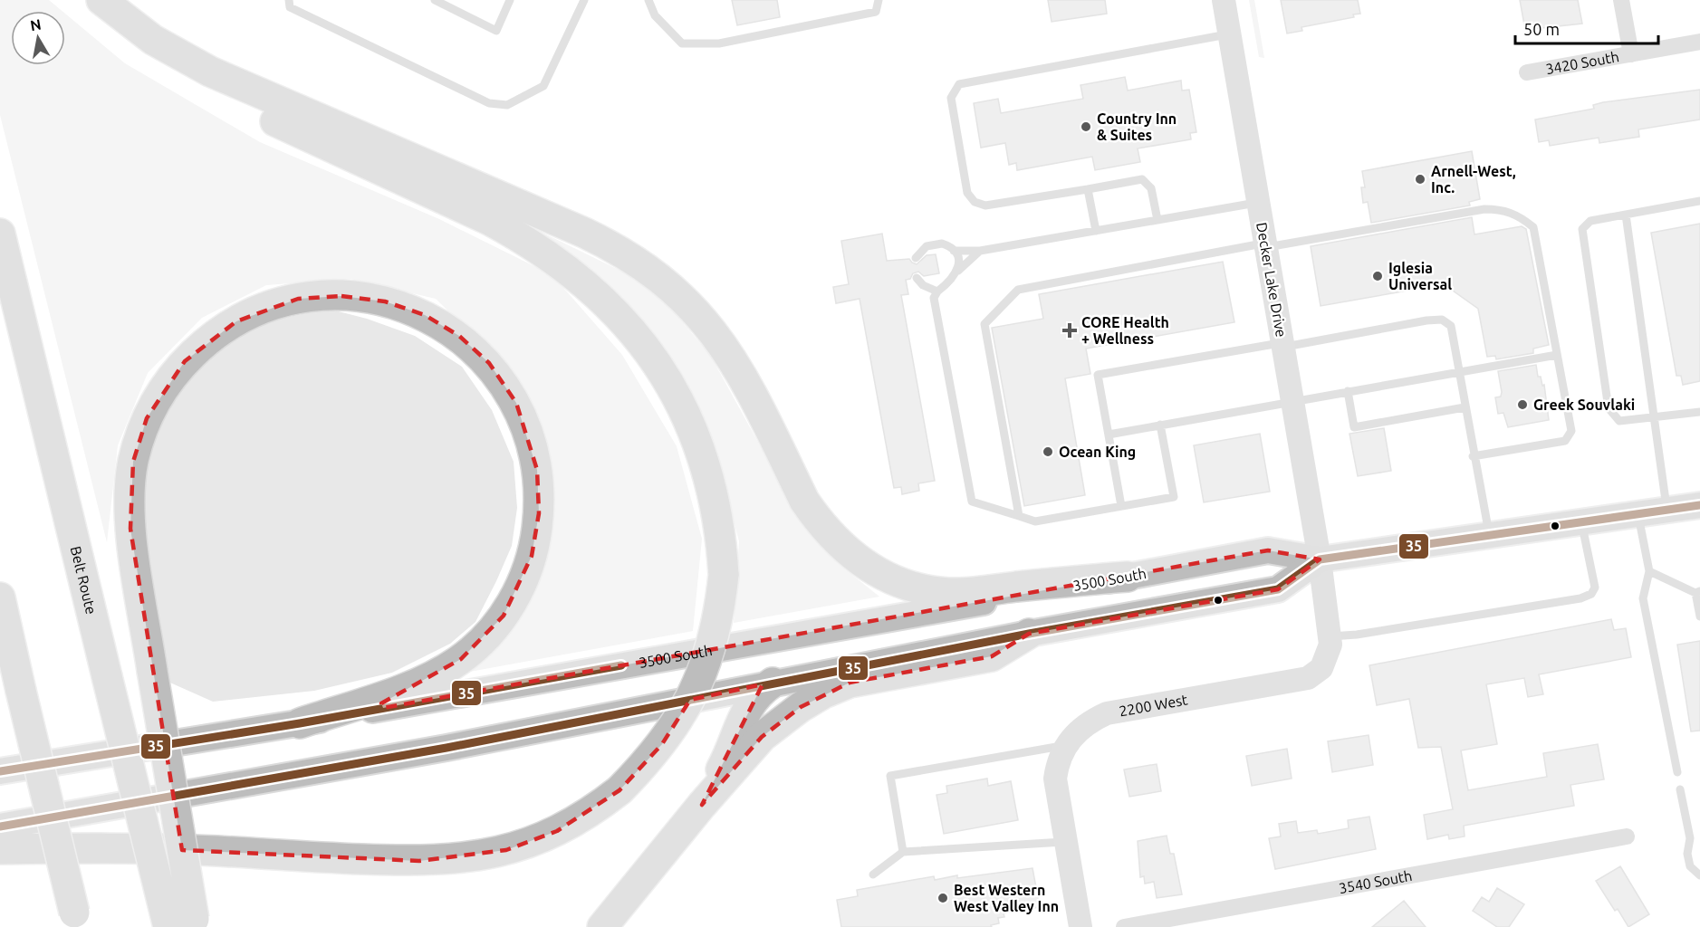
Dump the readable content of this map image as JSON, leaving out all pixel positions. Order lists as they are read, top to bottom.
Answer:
{
  "streets": {
    "highway": ["Belt Route"],
    "main road": ["3500 South"],
    "street": [
      "3420 South",
      "Decker Lake Drive",
      "2200 West",
      "3540 South"
    ]
  },
  "crossings": [
    ["Decker Lake Drive", "3500 South"],
    ["Decker Lake Drive", "2200 West"],
    ["3500 South", "2200 West"]
  ],
  "places": {
    "other": [
      "Country Inn & Suites",
      "Arnell-West, Inc.",
      "Iglesia Universal",
      "Greek Souvlaki",
      "Ocean King",
      "Best Western West Valley Inn"
    ],
    "health": ["CORE Health + Wellness"]
  },
  "lines": ["transit line 35"],
  "scale_bar": "50 m",
  "north": "top"
}
